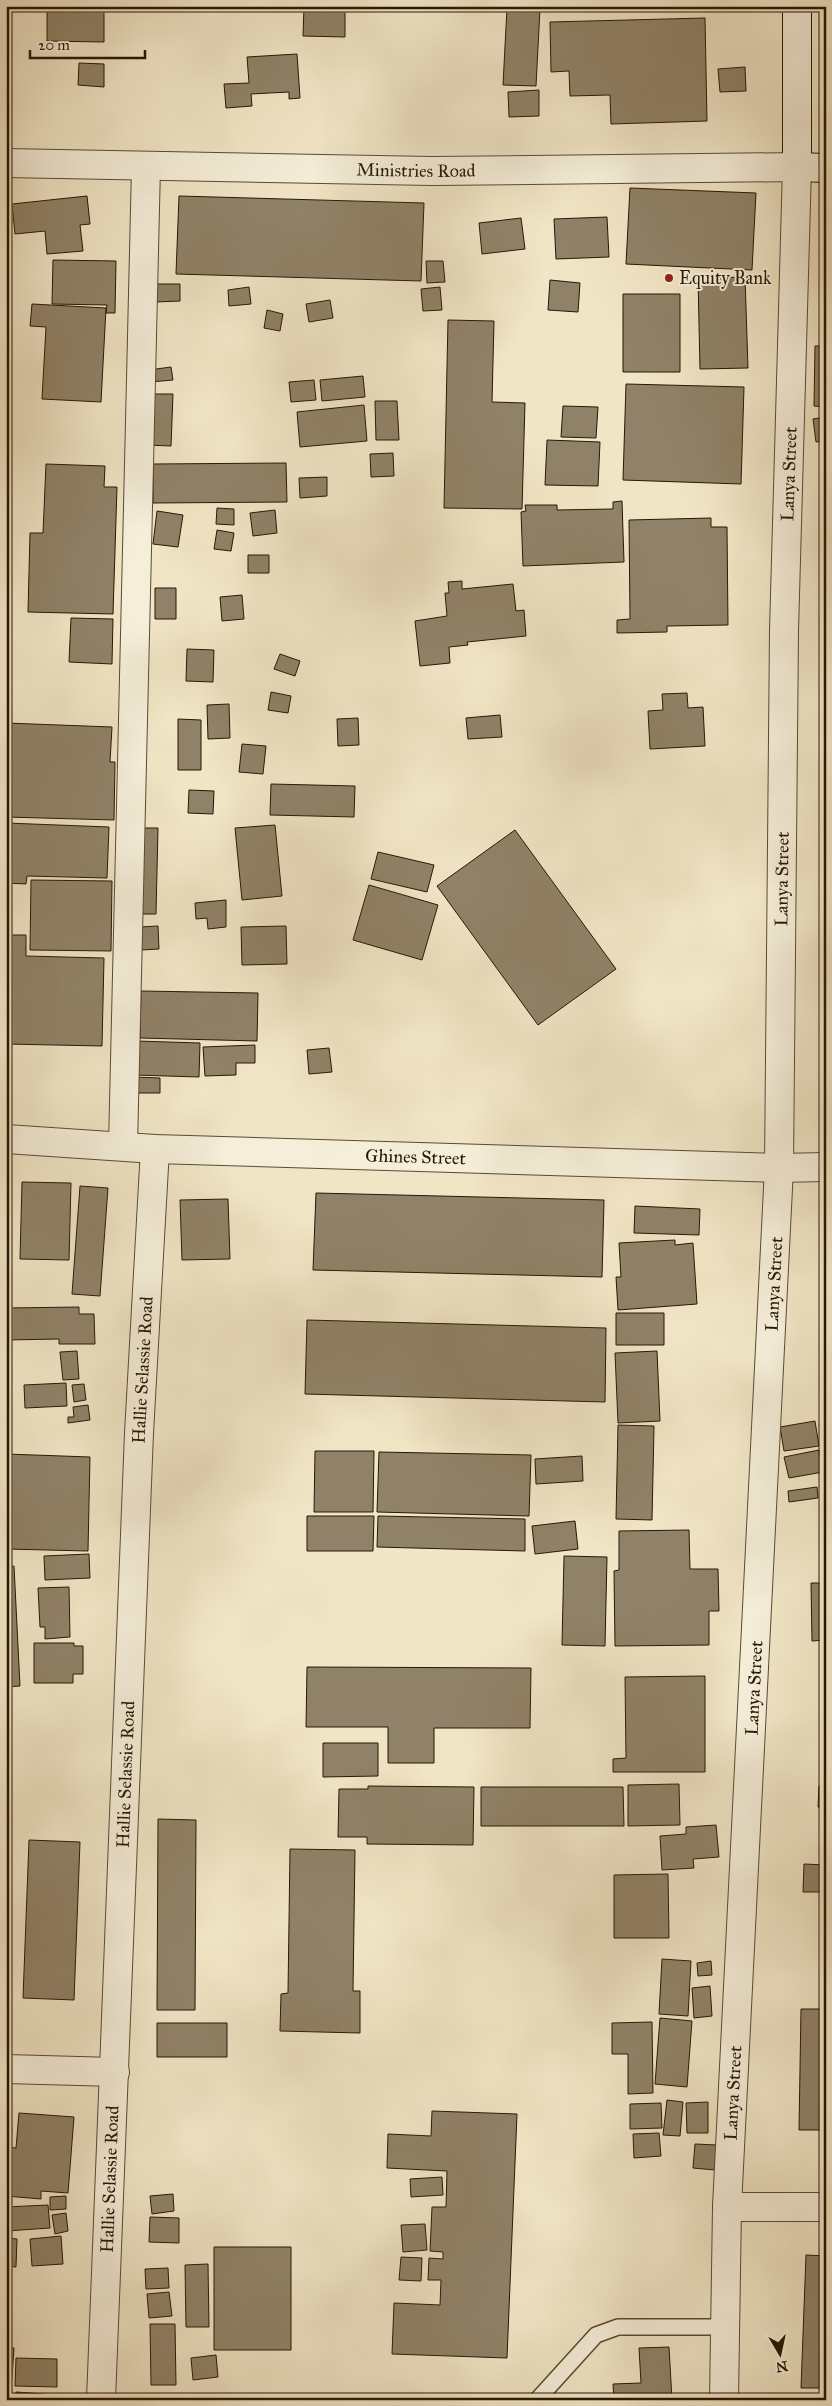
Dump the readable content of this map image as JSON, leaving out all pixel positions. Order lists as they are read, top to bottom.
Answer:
{
  "streets": {
    "street": [
      "Ministries Road",
      "Lanya Street",
      "Ghines Street",
      "Hallie Selassie Road"
    ]
  },
  "crossings": [
    ["Ministries Road", "Lanya Street"],
    ["Lanya Street", "Ghines Street"],
    ["Ghines Street", "Hallie Selassie Road"]
  ],
  "places": ["Equity Bank"],
  "scale_bar": "20 m",
  "north": "bottom"
}
